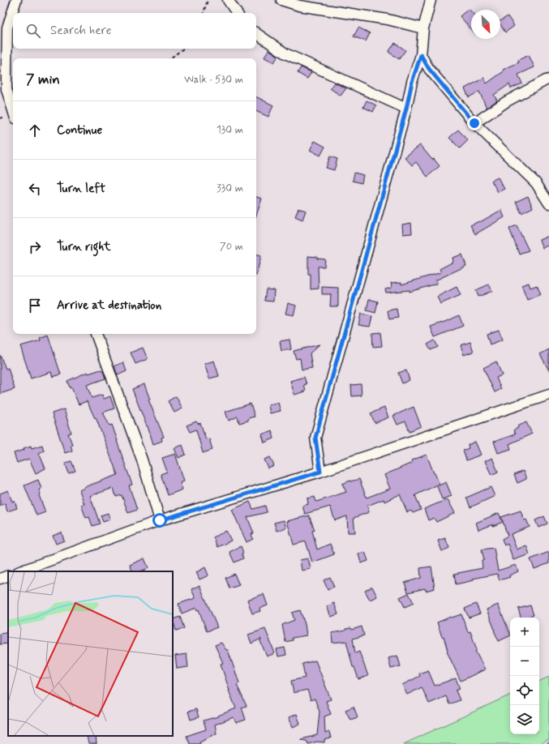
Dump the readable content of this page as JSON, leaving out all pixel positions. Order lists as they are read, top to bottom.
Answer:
{
  "north": "bottom right",
  "page": {
    "search": "Search here",
    "heading": ["7 min", "Walk · 530 m"],
    "list": [
      ["Continue", "130 m"],
      ["Turn left", "330 m"],
      ["Turn right", "70 m"],
      "Arrive at destination"
    ],
    "map_buttons": ["+", "−"]
  }
}
